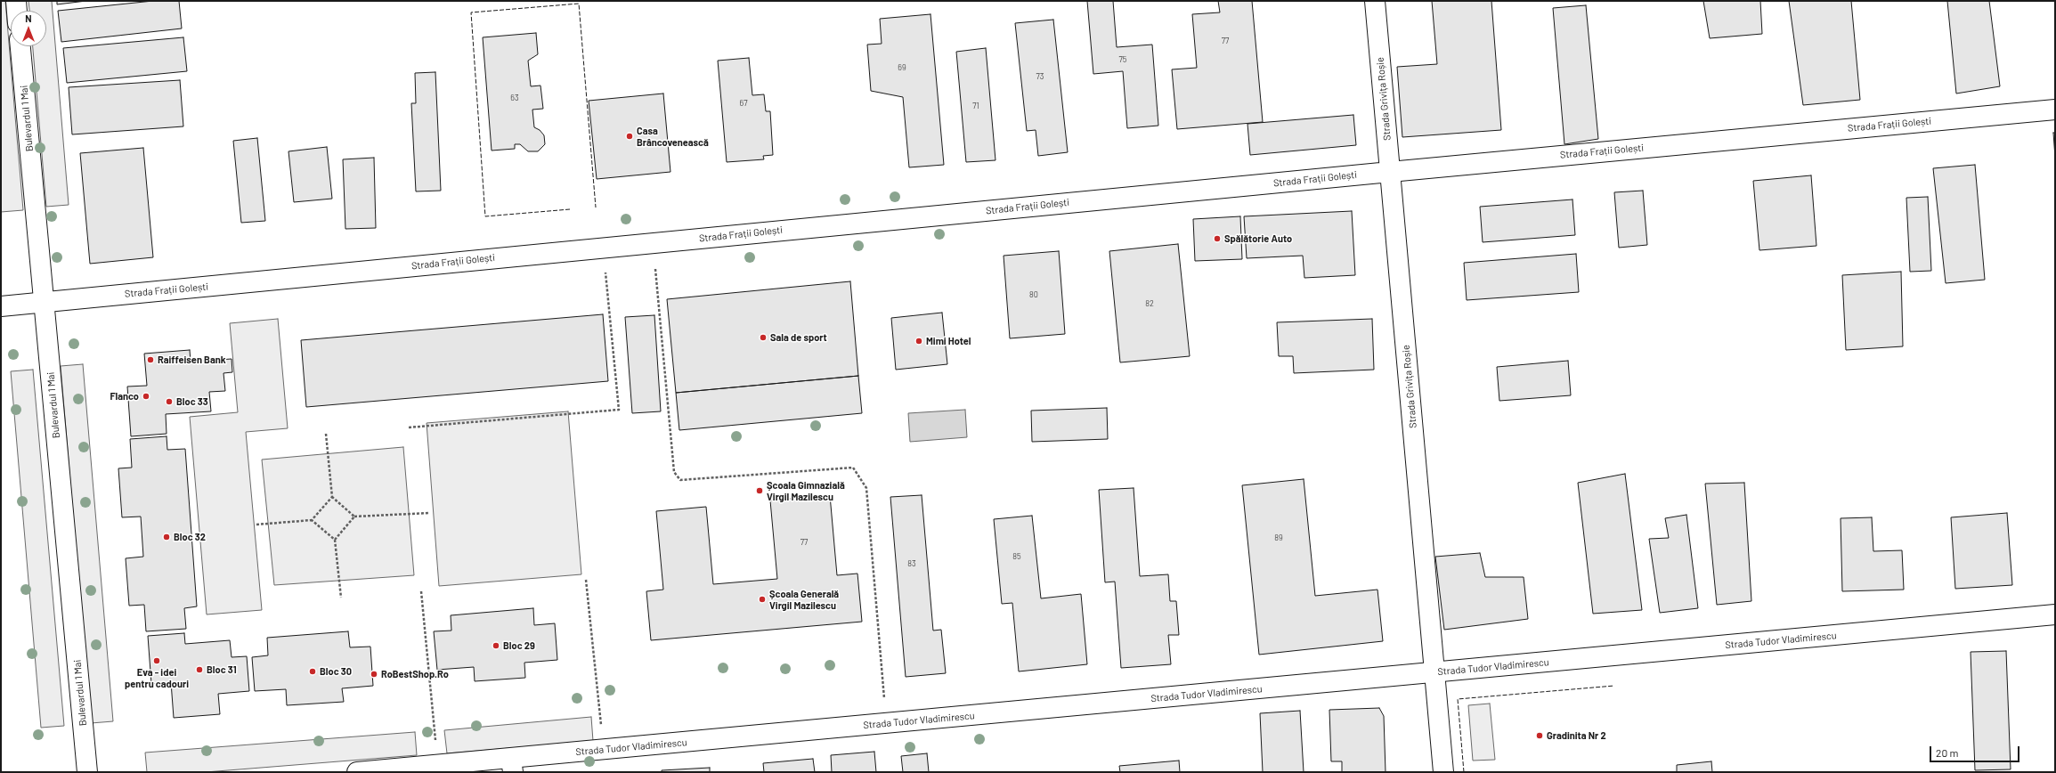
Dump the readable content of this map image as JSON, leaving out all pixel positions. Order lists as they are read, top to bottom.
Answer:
{
  "streets": {
    "street": [
      "Strada Grivița Roșie",
      "Bulevardul 1 Mai",
      "Strada Frații Golești",
      "Strada Tudor Vladimirescu"
    ]
  },
  "crossings": [
    ["Strada Grivița Roșie", "Strada Frații Golești"],
    ["Strada Grivița Roșie", "Strada Tudor Vladimirescu"],
    ["Bulevardul 1 Mai", "Strada Frații Golești"]
  ],
  "places": [
    "Casa Brâncovenească",
    "Spălătorie Auto",
    "Sala de sport",
    "Mimi Hotel",
    "Raiffeisen Bank",
    "Flanco",
    "Bloc 33",
    "Școala Gimnazială Virgil Mazilescu",
    "Bloc 32",
    "Școala Generală Virgil Mazilescu",
    "Bloc 29",
    "Eva - idei pentru cadouri",
    "Bloc 31",
    "Bloc 30",
    "RoBestShop.Ro",
    "Gradinita Nr 2"
  ],
  "house_numbers": [
    "77",
    "75",
    "69",
    "73",
    "63",
    "67",
    "71",
    "80",
    "82",
    "89",
    "77",
    "85",
    "83"
  ],
  "scale_bar": "20 m",
  "north": "top"
}
